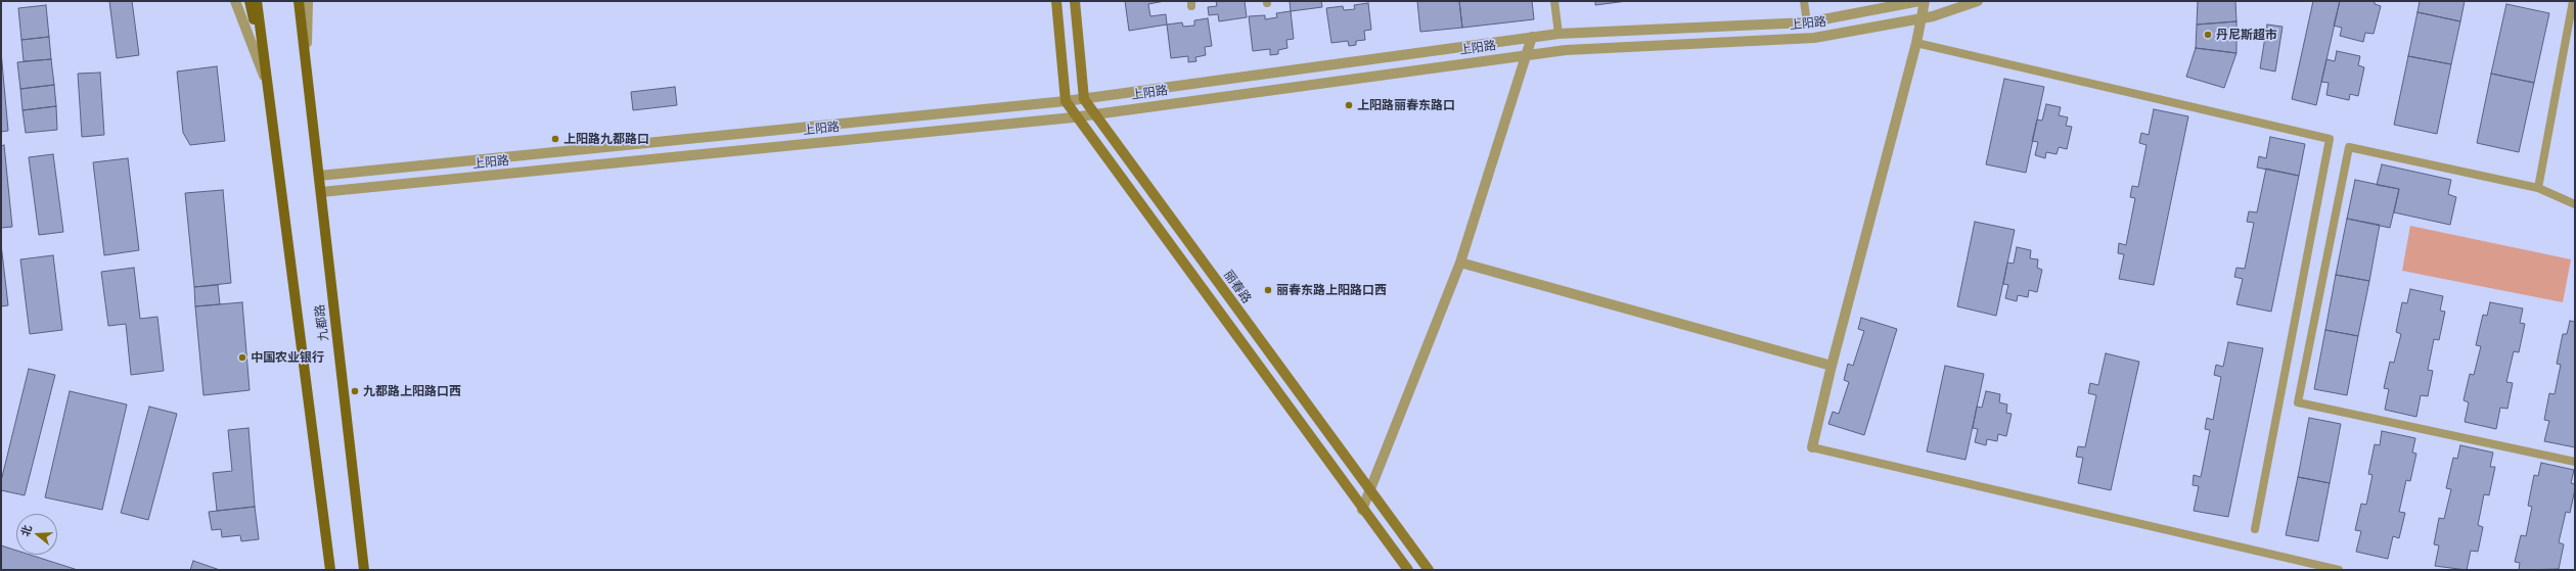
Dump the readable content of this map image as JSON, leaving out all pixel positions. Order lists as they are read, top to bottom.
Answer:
{
  "streets": {
    "main road": ["丽春路", "九都路"],
    "street": ["上阳路"]
  },
  "crossings": [
    ["上阳路", "丽春路"],
    ["上阳路", "九都路"]
  ],
  "places": [
    "丹尼斯超市",
    "上阳路丽春东路口",
    "上阳路九都路口",
    "丽春东路上阳路口西",
    "中国农业银行",
    "九都路上阳路口西"
  ],
  "north": "left"
}
